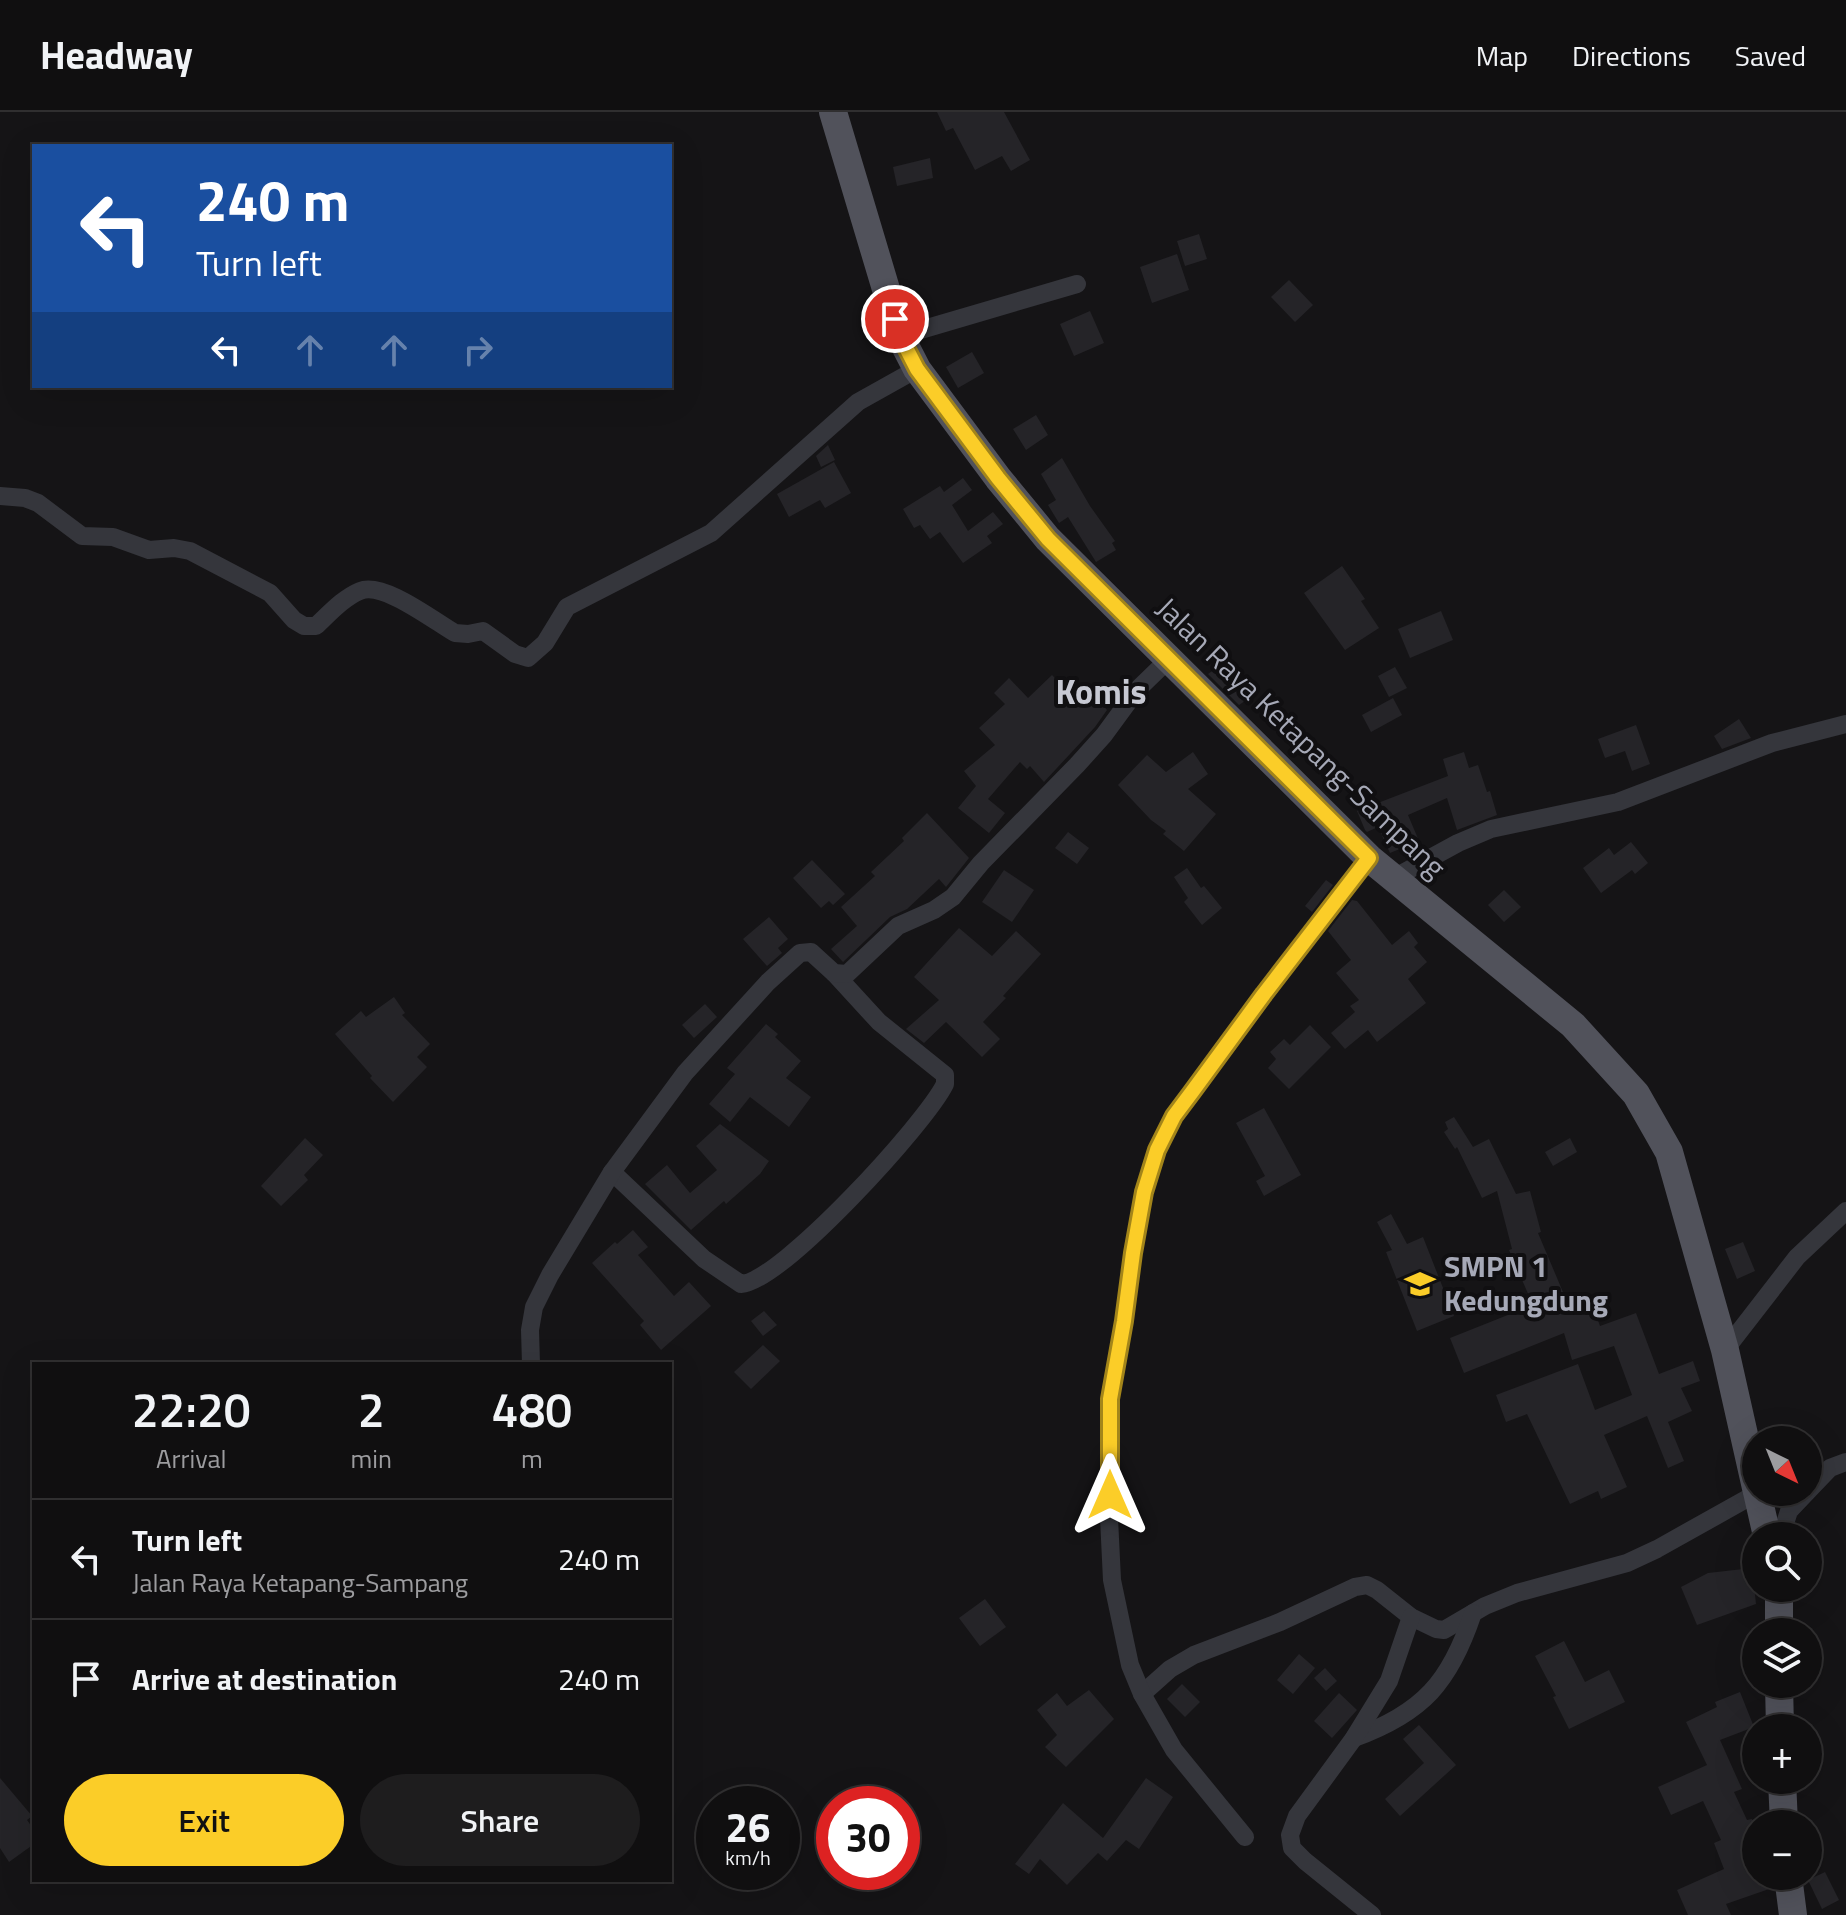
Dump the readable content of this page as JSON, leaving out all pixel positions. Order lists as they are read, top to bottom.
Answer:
{
  "streets": {
    "main road": ["Jalan Raya Ketapang-Sampang"]
  },
  "districts": ["Komis"],
  "places": {
    "school or university": ["SMPN 1 Kedungdung"]
  },
  "north": "bottom right",
  "page": {
    "header": "Headway",
    "nav": ["Map", "Directions", "Saved"],
    "turn": ["240 m", "Turn left"],
    "eta": [
      "22:20",
      "Arrival",
      "2",
      "min",
      "480",
      "m"
    ],
    "map_buttons": ["+", "−"],
    "list": [
      {
        "name": "Turn left",
        "note": "Jalan Raya Ketapang-Sampang",
        "value": "240 m"
      },
      {
        "name": "Arrive at destination",
        "value": "240 m"
      }
    ],
    "buttons": ["Exit", "Share"],
    "speed": "26 km/h",
    "limit": "30"
  }
}
